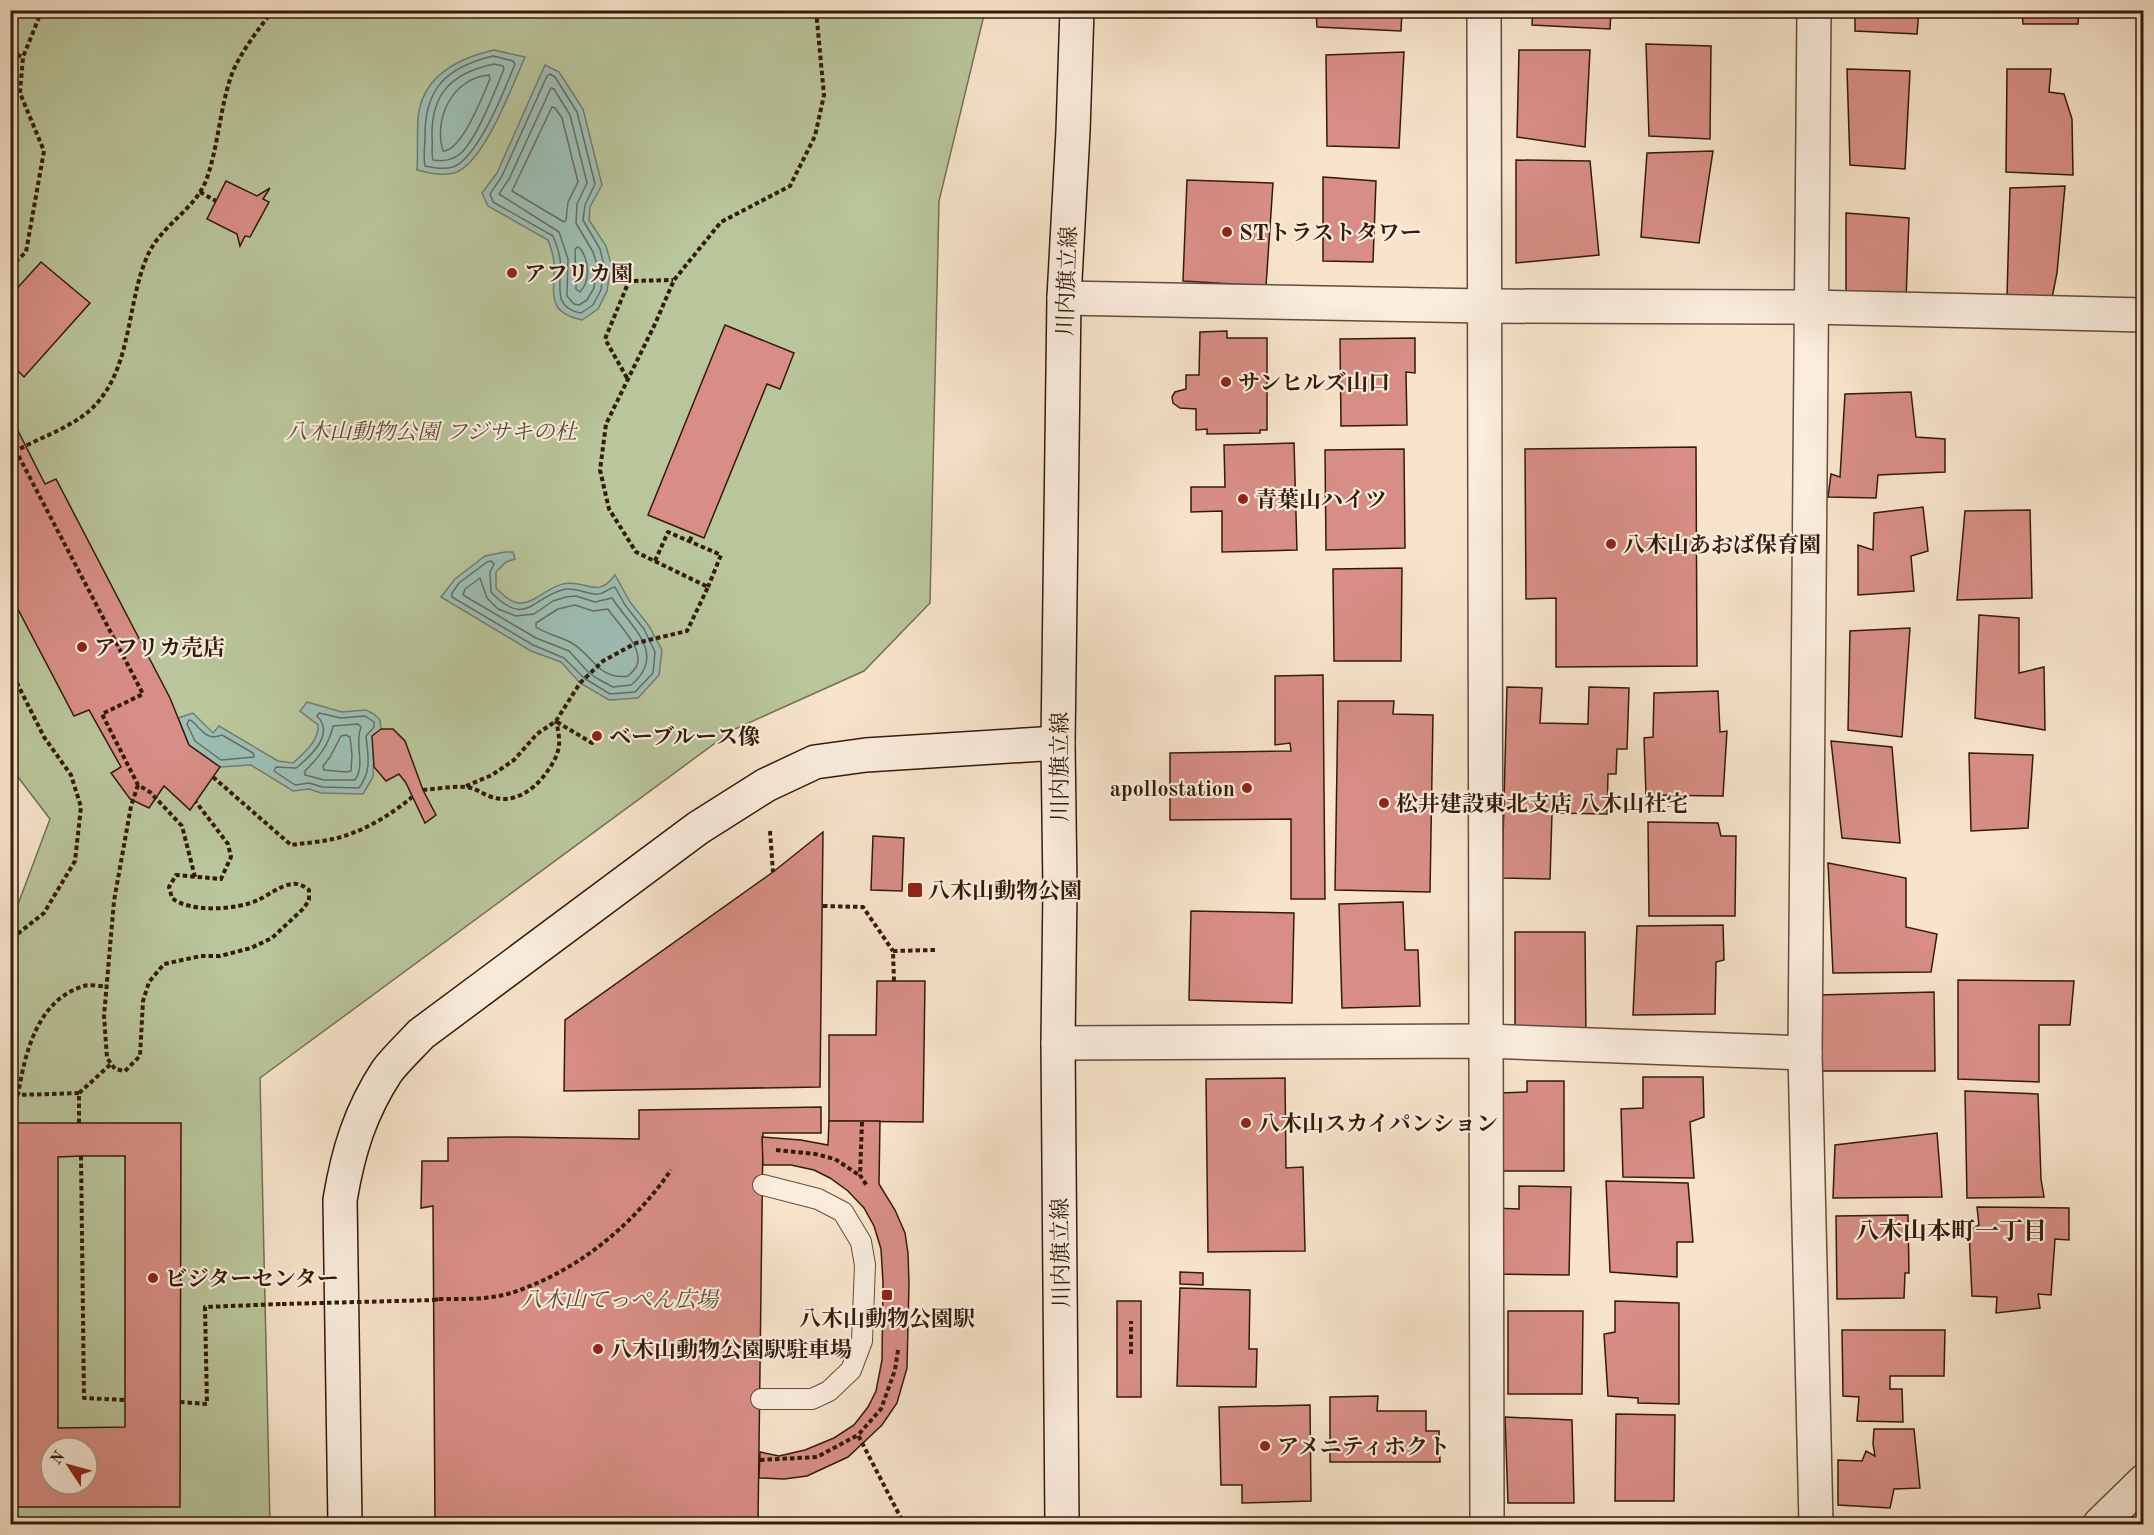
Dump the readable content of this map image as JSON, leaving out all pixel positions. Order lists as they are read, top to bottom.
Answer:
{
  "streets": {
    "street": ["川内旗立線"]
  },
  "districts": ["八木山本町一丁目"],
  "parks": ["八木山動物公園 フジサキの杜", "八木山てっぺん広場"],
  "places": {
    "other": [
      "STトラストタワー",
      "アフリカ園",
      "サンヒルズ山口",
      "青葉山ハイツ",
      "八木山あおば保育園",
      "アフリカ売店",
      "ベーブルース像",
      "apollostation",
      "松井建設東北支店 八木山社宅",
      "八木山スカイパンション",
      "ビジターセンター",
      "八木山動物公園駅駐車場",
      "アメニティホクト"
    ],
    "transit": ["八木山動物公園", "八木山動物公園駅"]
  },
  "north": "top left"
}
